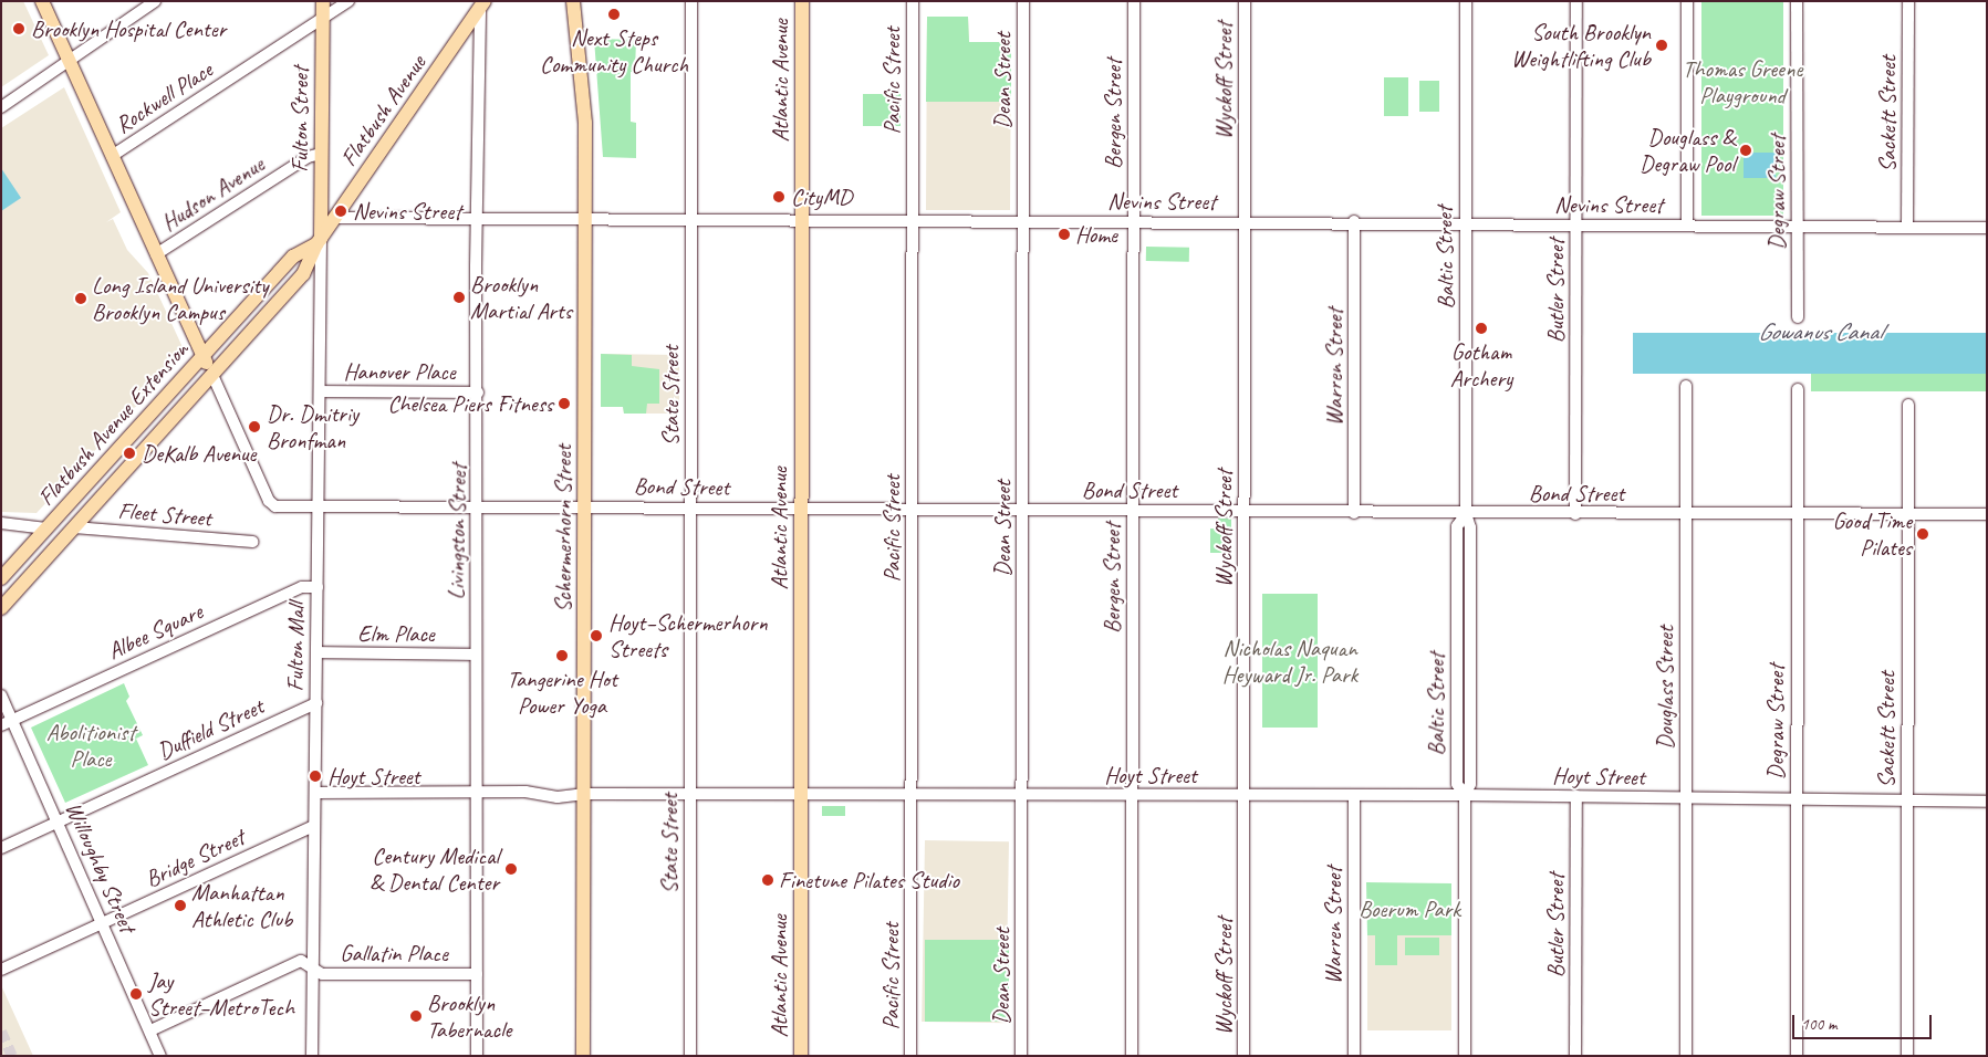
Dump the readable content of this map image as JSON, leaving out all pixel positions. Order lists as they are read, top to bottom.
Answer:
{
  "streets": {
    "main road": [
      "Atlantic Avenue",
      "Flatbush Avenue",
      "Fulton Street",
      "Flatbush Avenue Extension",
      "Schermerhorn Street"
    ],
    "street": [
      "Pacific Street",
      "Dean Street",
      "Wyckoff Street",
      "Rockwell Place",
      "Bergen Street",
      "Sackett Street",
      "Degraw Street",
      "Hudson Avenue",
      "Nevins Street",
      "Baltic Street",
      "Butler Street",
      "Warren Street",
      "Hanover Place",
      "State Street",
      "Bond Street",
      "Fleet Street",
      "Livingston Street",
      "Albee Square",
      "Elm Place",
      "Fulton Mall",
      "Douglass Street",
      "Duffield Street",
      "Hoyt Street",
      "Bridge Street",
      "Willoughby Street",
      "Gallatin Place"
    ]
  },
  "crossings": [
    ["Atlantic Avenue", "Nevins Street"],
    ["Atlantic Avenue", "Bond Street"],
    ["Atlantic Avenue", "Hoyt Street"],
    ["Pacific Street", "Nevins Street"],
    ["Pacific Street", "Bond Street"],
    ["Pacific Street", "Hoyt Street"],
    ["Dean Street", "Nevins Street"],
    ["Dean Street", "Bond Street"],
    ["Dean Street", "Hoyt Street"],
    ["Wyckoff Street", "Nevins Street"],
    ["Wyckoff Street", "Bond Street"],
    ["Wyckoff Street", "Hoyt Street"],
    ["Rockwell Place", "Fulton Street"],
    ["Flatbush Avenue", "Fulton Street"],
    ["Flatbush Avenue", "Nevins Street"],
    ["Flatbush Avenue", "Flatbush Avenue Extension"],
    ["Flatbush Avenue", "Livingston Street"],
    ["Flatbush Avenue", "Fulton Mall"],
    ["Bergen Street", "Nevins Street"],
    ["Bergen Street", "Bond Street"],
    ["Bergen Street", "Hoyt Street"],
    ["Sackett Street", "Nevins Street"],
    ["Sackett Street", "Bond Street"],
    ["Sackett Street", "Hoyt Street"],
    ["Fulton Street", "Hudson Avenue"],
    ["Fulton Street", "Flatbush Avenue Extension"],
    ["Fulton Street", "Fulton Mall"],
    ["Degraw Street", "Nevins Street"],
    ["Degraw Street", "Bond Street"],
    ["Degraw Street", "Hoyt Street"],
    ["Nevins Street", "Baltic Street"],
    ["Nevins Street", "Butler Street"],
    ["Nevins Street", "Warren Street"],
    ["Nevins Street", "State Street"],
    ["Nevins Street", "Schermerhorn Street"],
    ["Nevins Street", "Livingston Street"],
    ["Baltic Street", "Bond Street"],
    ["Baltic Street", "Hoyt Street"],
    ["Butler Street", "Bond Street"],
    ["Butler Street", "Hoyt Street"],
    ["Warren Street", "Bond Street"],
    ["Warren Street", "Hoyt Street"],
    ["Hanover Place", "Livingston Street"],
    ["Hanover Place", "Fulton Mall"],
    ["State Street", "Bond Street"],
    ["State Street", "Hoyt Street"],
    ["Flatbush Avenue Extension", "Bond Street"],
    ["Flatbush Avenue Extension", "Fleet Street"],
    ["Flatbush Avenue Extension", "Fulton Mall"],
    ["Bond Street", "Schermerhorn Street"],
    ["Bond Street", "Livingston Street"],
    ["Bond Street", "Fulton Mall"],
    ["Bond Street", "Douglass Street"],
    ["Schermerhorn Street", "Hoyt Street"],
    ["Livingston Street", "Elm Place"],
    ["Livingston Street", "Hoyt Street"],
    ["Livingston Street", "Gallatin Place"],
    ["Albee Square", "Fulton Mall"],
    ["Albee Square", "Willoughby Street"],
    ["Elm Place", "Fulton Mall"],
    ["Fulton Mall", "Duffield Street"],
    ["Fulton Mall", "Hoyt Street"],
    ["Fulton Mall", "Bridge Street"],
    ["Fulton Mall", "Gallatin Place"],
    ["Douglass Street", "Hoyt Street"],
    ["Duffield Street", "Willoughby Street"],
    ["Bridge Street", "Willoughby Street"],
    ["Willoughby Street", "Gallatin Place"]
  ],
  "water": ["Gowanus Canal"],
  "parks": [
    "Thomas Greene Playground",
    "Nicholas Naquan Heyward Jr. Park",
    "Abolitionist Place",
    "Boerum Park"
  ],
  "places": [
    "Next Steps Community Church",
    "Brooklyn Hospital Center",
    "South Brooklyn Weightlifting Club",
    "Douglass & Degraw Pool",
    "CityMD",
    "Nevins Street",
    "Home",
    "Brooklyn Martial Arts",
    "Long Island University Brooklyn Campus",
    "Gotham Archery",
    "Chelsea Piers Fitness",
    "Dr. Dmitriy Bronfman",
    "DeKalb Avenue",
    "Good Time Pilates",
    "Hoyt–Schermerhorn Streets",
    "Tangerine Hot Power Yoga",
    "Hoyt Street",
    "Century Medical & Dental Center",
    "Finetune Pilates Studio",
    "Manhattan Athletic Club",
    "Jay Street–MetroTech",
    "Brooklyn Tabernacle"
  ],
  "scale_bar": "100 m"
}
